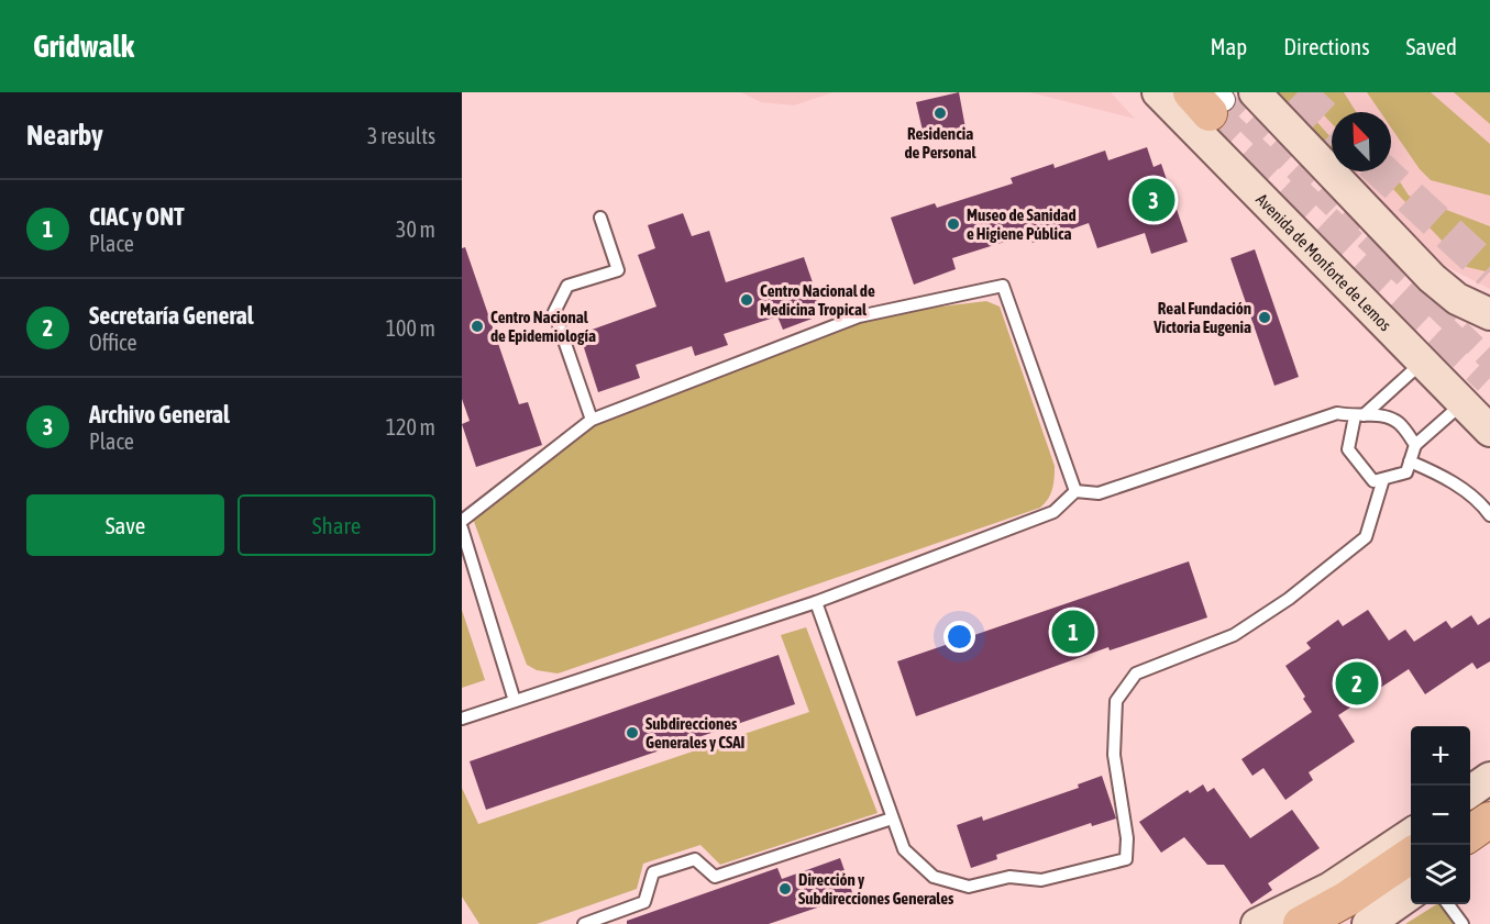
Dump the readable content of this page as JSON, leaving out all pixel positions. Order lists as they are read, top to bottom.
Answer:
{
  "streets": {
    "street": ["Avenida de Monforte de Lemos"]
  },
  "places": [
    "Residencia de Personal",
    "Museo de Sanidad e Higiene Pública",
    "Centro Nacional de Medicina Tropical",
    "Real Fundación Victoria Eugenia",
    "Centro Nacional de Epidemiología",
    "Subdirecciones Generales y CSAI",
    "Dirección y Subdirecciones Generales"
  ],
  "north": "top left",
  "page": {
    "header": "Gridwalk",
    "nav": ["Map", "Directions", "Saved"],
    "heading": ["Nearby", "3 results"],
    "pins": ["3", "1", "2"],
    "list": [
      {
        "mark": "1",
        "name": "CIAC y ONT",
        "note": "Place",
        "value": "30 m"
      },
      {
        "mark": "2",
        "name": "Secretaría General",
        "note": "Office",
        "value": "100 m"
      },
      {
        "mark": "3",
        "name": "Archivo General",
        "note": "Place",
        "value": "120 m"
      }
    ],
    "buttons": ["Save", "Share"],
    "map_buttons": ["+", "−"]
  }
}
